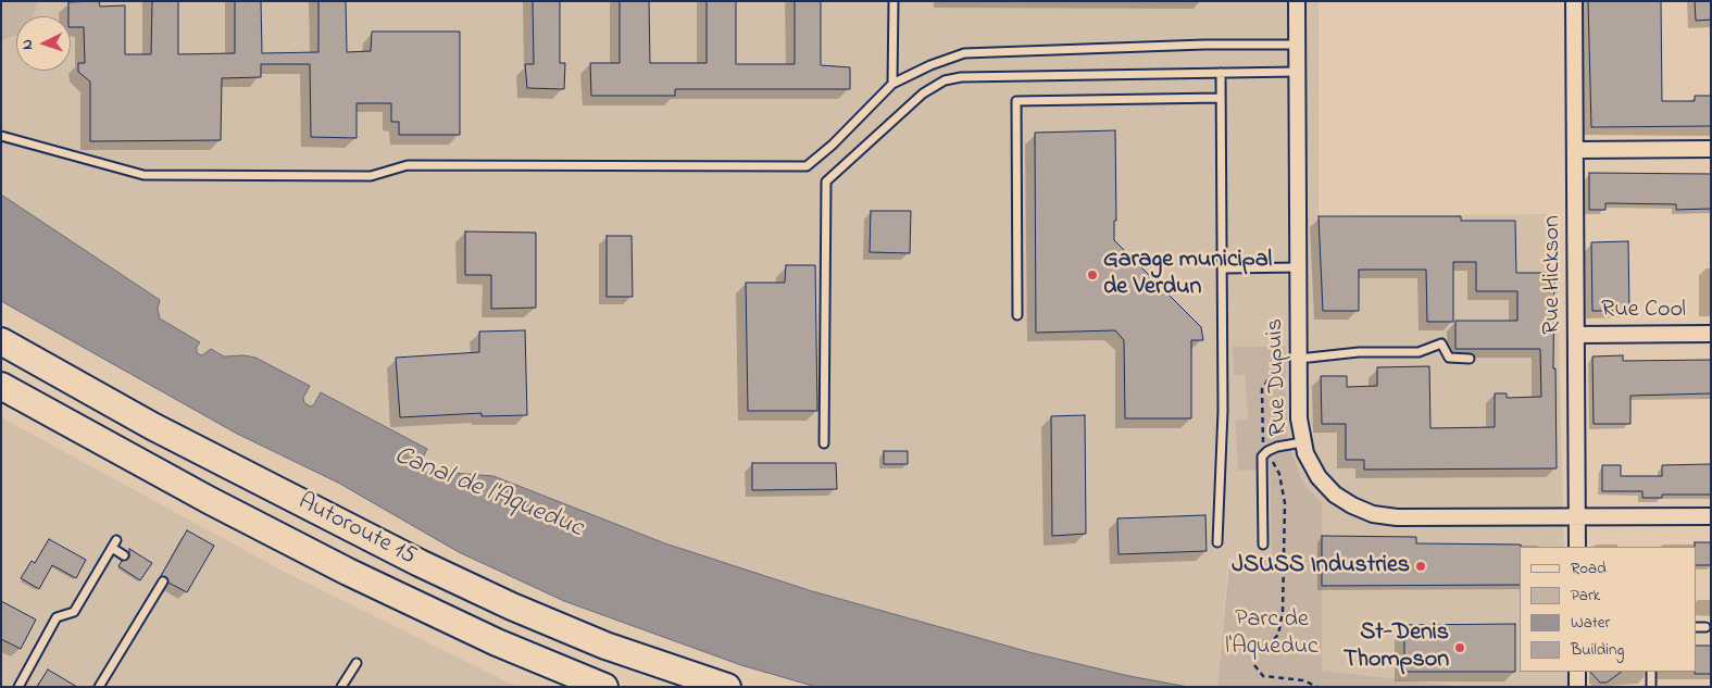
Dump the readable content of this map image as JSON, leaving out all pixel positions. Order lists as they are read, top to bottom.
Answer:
{
  "streets": {
    "highway": ["Autoroute 15"],
    "street": ["Rue Hickson", "Rue Cool", "Rue Dupuis"]
  },
  "crossings": [
    ["Rue Hickson", "Rue Cool"],
    ["Rue Hickson", "Rue Dupuis"]
  ],
  "water": ["Canal de l'Aqueduc"],
  "parks": ["Parc de l'Aqueduc"],
  "places": ["Garage municipal de Verdun", "JSUSS Industries", "St-Denis Thompson"],
  "legend": [
    "Road",
    "Park",
    "Water",
    "Building"
  ],
  "north": "left"
}
